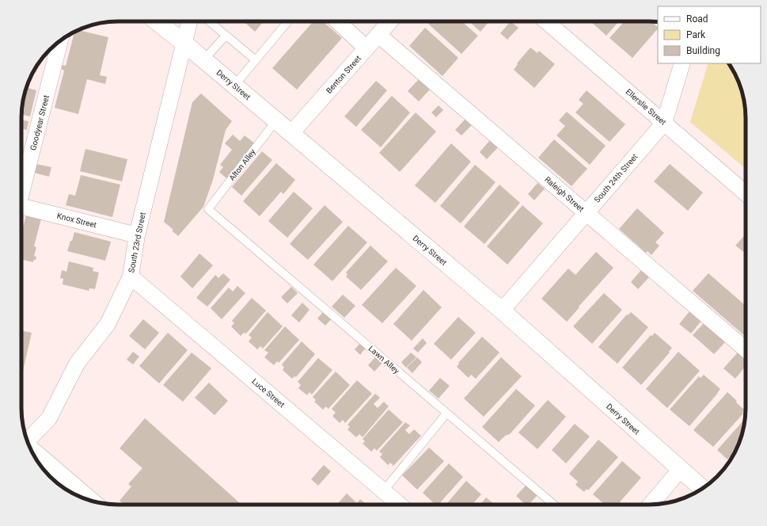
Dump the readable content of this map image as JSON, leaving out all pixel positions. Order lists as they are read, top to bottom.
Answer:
{
  "streets": {
    "main road": ["Derry Street"],
    "street": [
      "Benton Street",
      "Ellerslie Street",
      "Goodyear Street",
      "South 24th Street",
      "Raleigh Street",
      "Knox Street",
      "South 23rd Street",
      "Luce Street"
    ],
    "lane": ["Alton Alley", "Lawn Alley"]
  },
  "crossings": [
    ["Benton Street", "Derry Street"],
    ["Benton Street", "Raleigh Street"],
    ["Derry Street", "Alton Alley"],
    ["Derry Street", "South 24th Street"],
    ["Derry Street", "South 23rd Street"],
    ["Ellerslie Street", "South 24th Street"],
    ["Alton Alley", "Lawn Alley"],
    ["South 24th Street", "Raleigh Street"],
    ["Knox Street", "South 23rd Street"],
    ["South 23rd Street", "Luce Street"]
  ],
  "legend": ["Road", "Park", "Building"]
}
